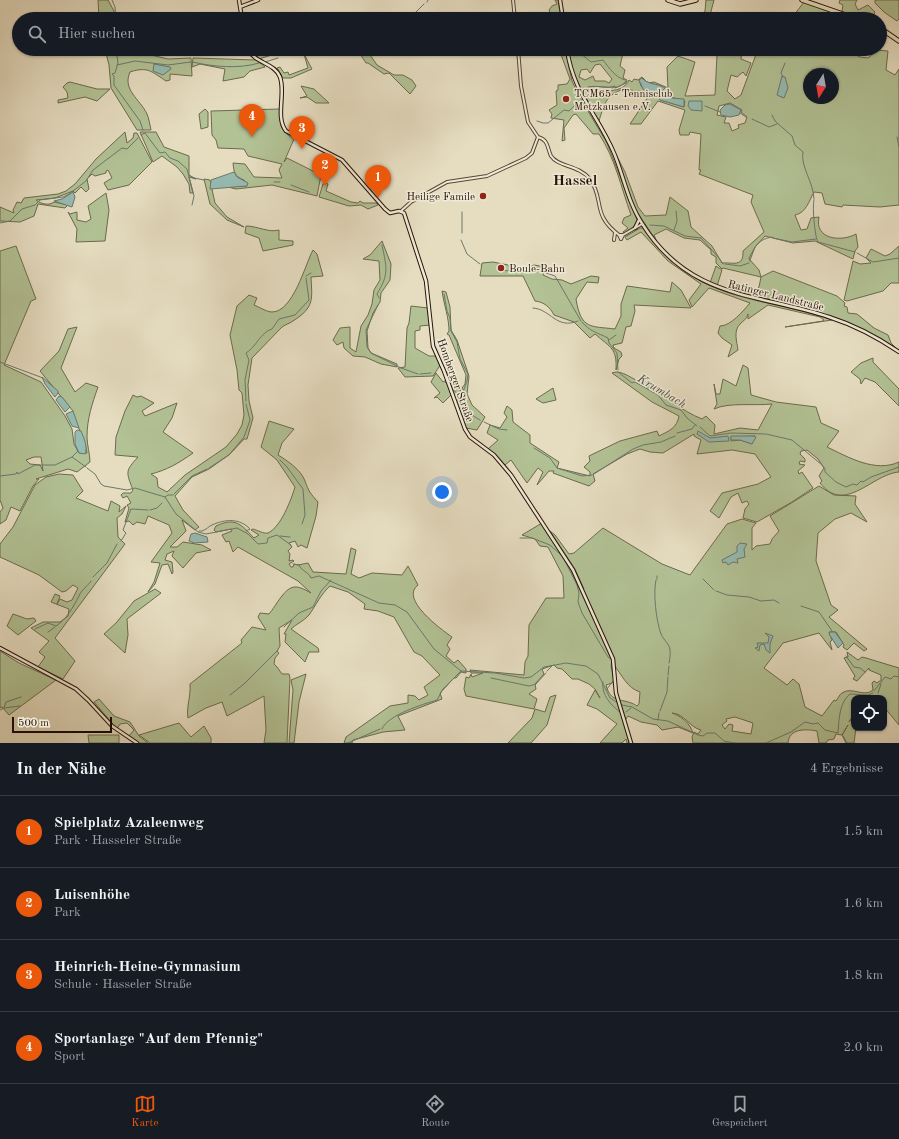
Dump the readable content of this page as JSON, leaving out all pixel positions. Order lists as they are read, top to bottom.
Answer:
{
  "streets": {
    "main road": ["Ratinger Landstraße", "Homberger Straße"]
  },
  "districts": ["Hassel"],
  "water": ["Krumbach"],
  "places": ["TCM65 - Tennisclub Metzkausen e.V.", "Heilige Famile", "Boule-Bahn"],
  "scale_bar": "500 m",
  "north": "bottom",
  "page": {
    "search": "Hier suchen",
    "pins": [
      "4",
      "3",
      "2",
      "1"
    ],
    "scale": "500 m",
    "heading": ["In der Nähe", "4 Ergebnisse"],
    "list": [
      {
        "mark": "1",
        "name": "Spielplatz Azaleenweg",
        "note": "Park · Hasseler Straße",
        "value": "1.5 km"
      },
      {
        "mark": "2",
        "name": "Luisenhöhe",
        "note": "Park",
        "value": "1.6 km"
      },
      {
        "mark": "3",
        "name": "Heinrich-Heine-Gymnasium",
        "note": "Schule · Hasseler Straße",
        "value": "1.8 km"
      },
      {
        "mark": "4",
        "name": "Sportanlage \"Auf dem Pfennig\"",
        "note": "Sport",
        "value": "2.0 km"
      }
    ],
    "nav": ["Karte", "Route", "Gespeichert"]
  }
}
